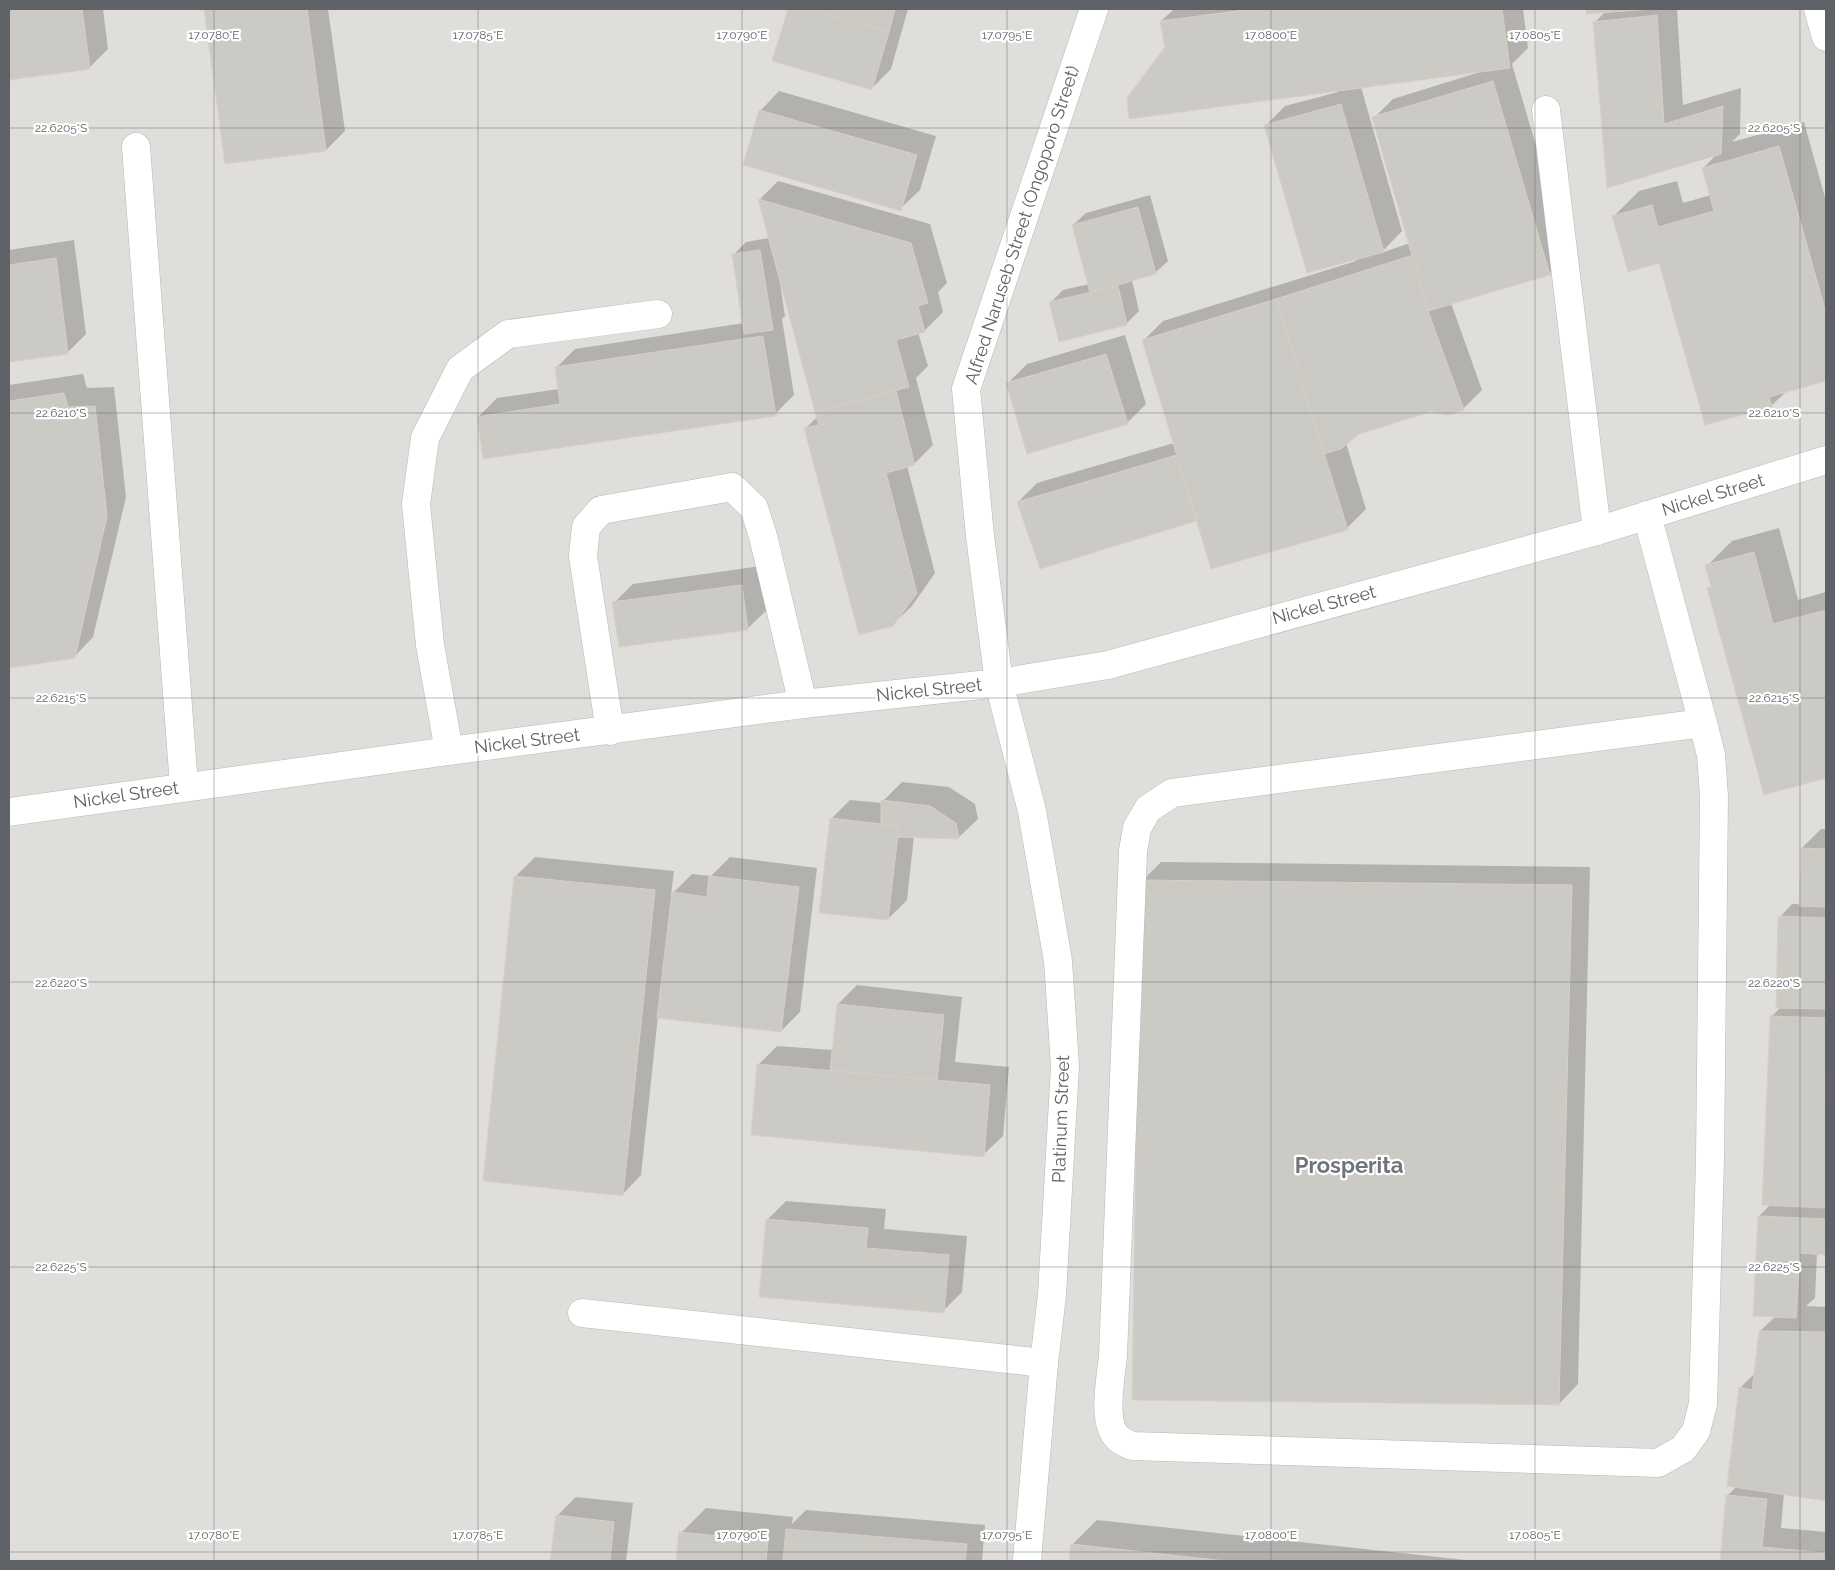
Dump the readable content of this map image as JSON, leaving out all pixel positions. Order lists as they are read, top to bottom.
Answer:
{
  "streets": {
    "street": ["Alfred Naruseb Street (Ongoporo Street)", "Nickel Street", "Platinum Street"]
  },
  "crossings": [
    ["Alfred Naruseb Street (Ongoporo Street)", "Nickel Street"],
    ["Alfred Naruseb Street (Ongoporo Street)", "Platinum Street"],
    ["Nickel Street", "Platinum Street"]
  ],
  "districts": ["Prosperita"],
  "coordinates": [
    "17.0780°E",
    "17.0785°E",
    "17.0790°E",
    "17.0795°E",
    "17.0800°E",
    "17.0805°E",
    "22.6205°S",
    "22.6210°S",
    "22.6215°S",
    "22.6220°S",
    "22.6225°S"
  ]
}
